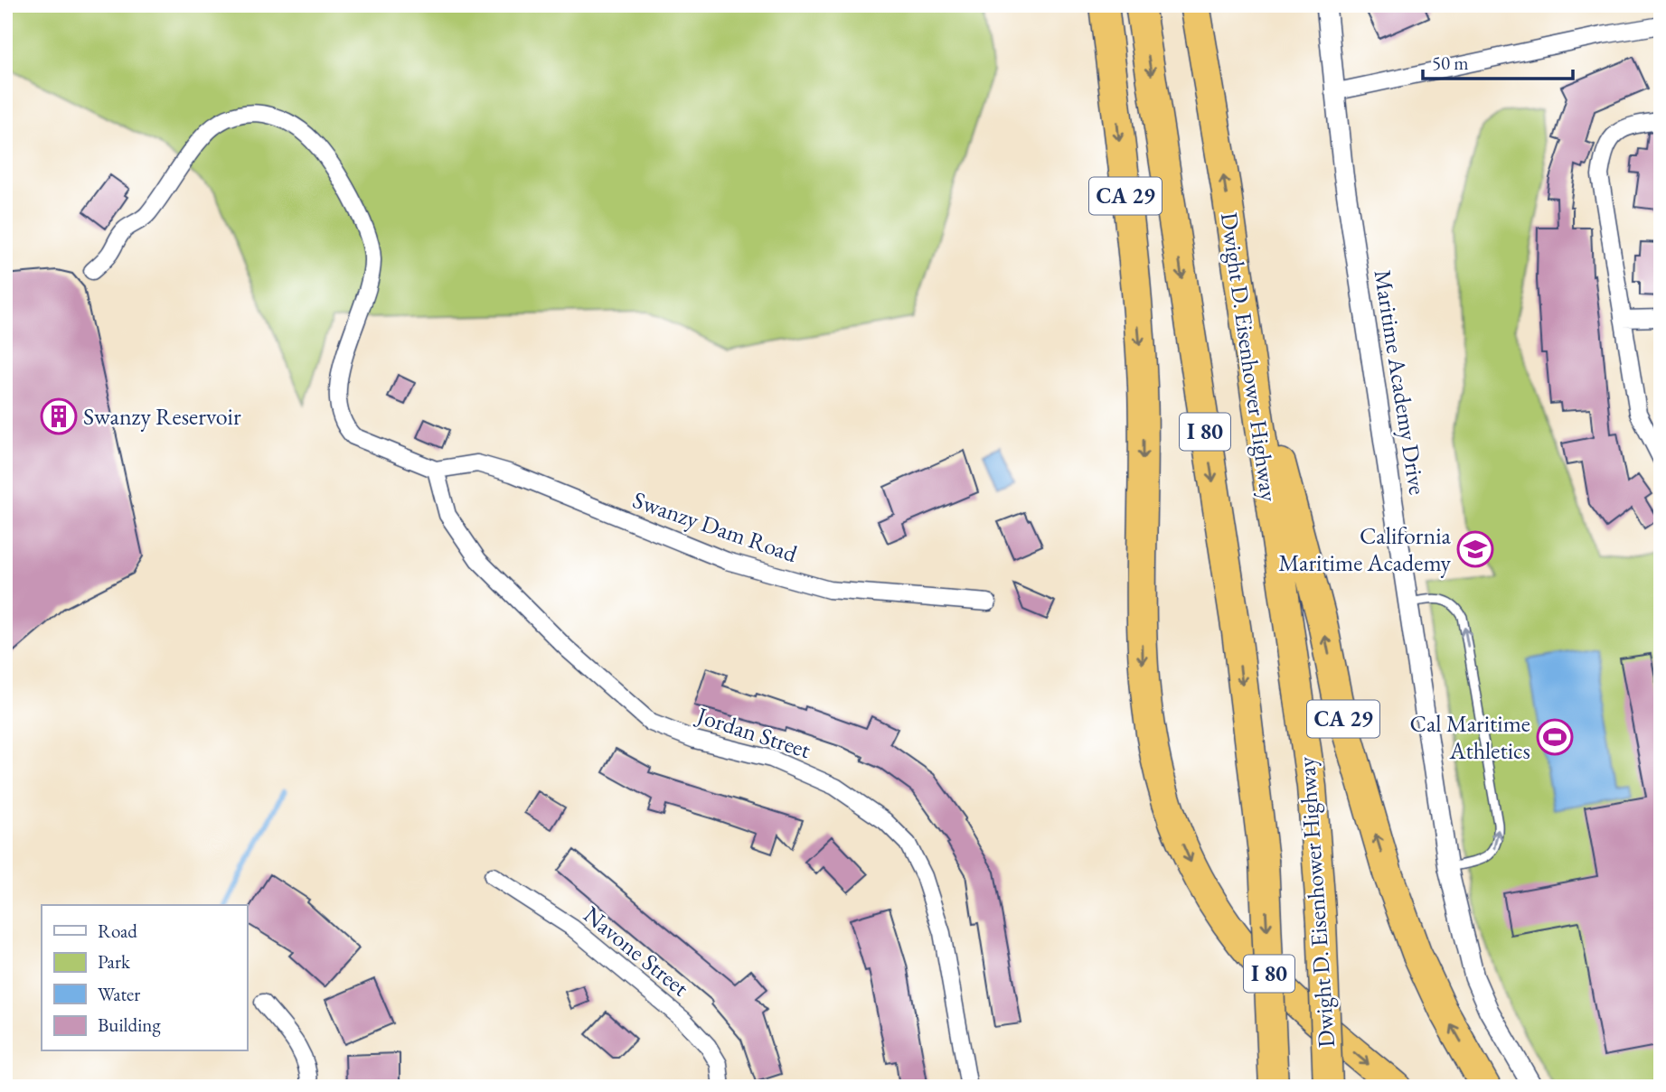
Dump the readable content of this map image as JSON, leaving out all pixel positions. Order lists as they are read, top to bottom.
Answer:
{
  "streets": {
    "highway": ["CA 29", "Dwight D. Eisenhower Highway", "I 80"],
    "street": [
      "Maritime Academy Drive",
      "Swanzy Dam Road",
      "Jordan Street",
      "Navone Street"
    ]
  },
  "crossings": [
    ["CA 29", "Dwight D. Eisenhower Highway"],
    ["Swanzy Dam Road", "Jordan Street"]
  ],
  "places": {
    "building": ["Swanzy Reservoir"],
    "school or university": ["California Maritime Academy"],
    "sports": ["Cal Maritime Athletics"]
  },
  "legend": [
    "Road",
    "Park",
    "Water",
    "Building"
  ],
  "scale_bar": "50 m"
}
